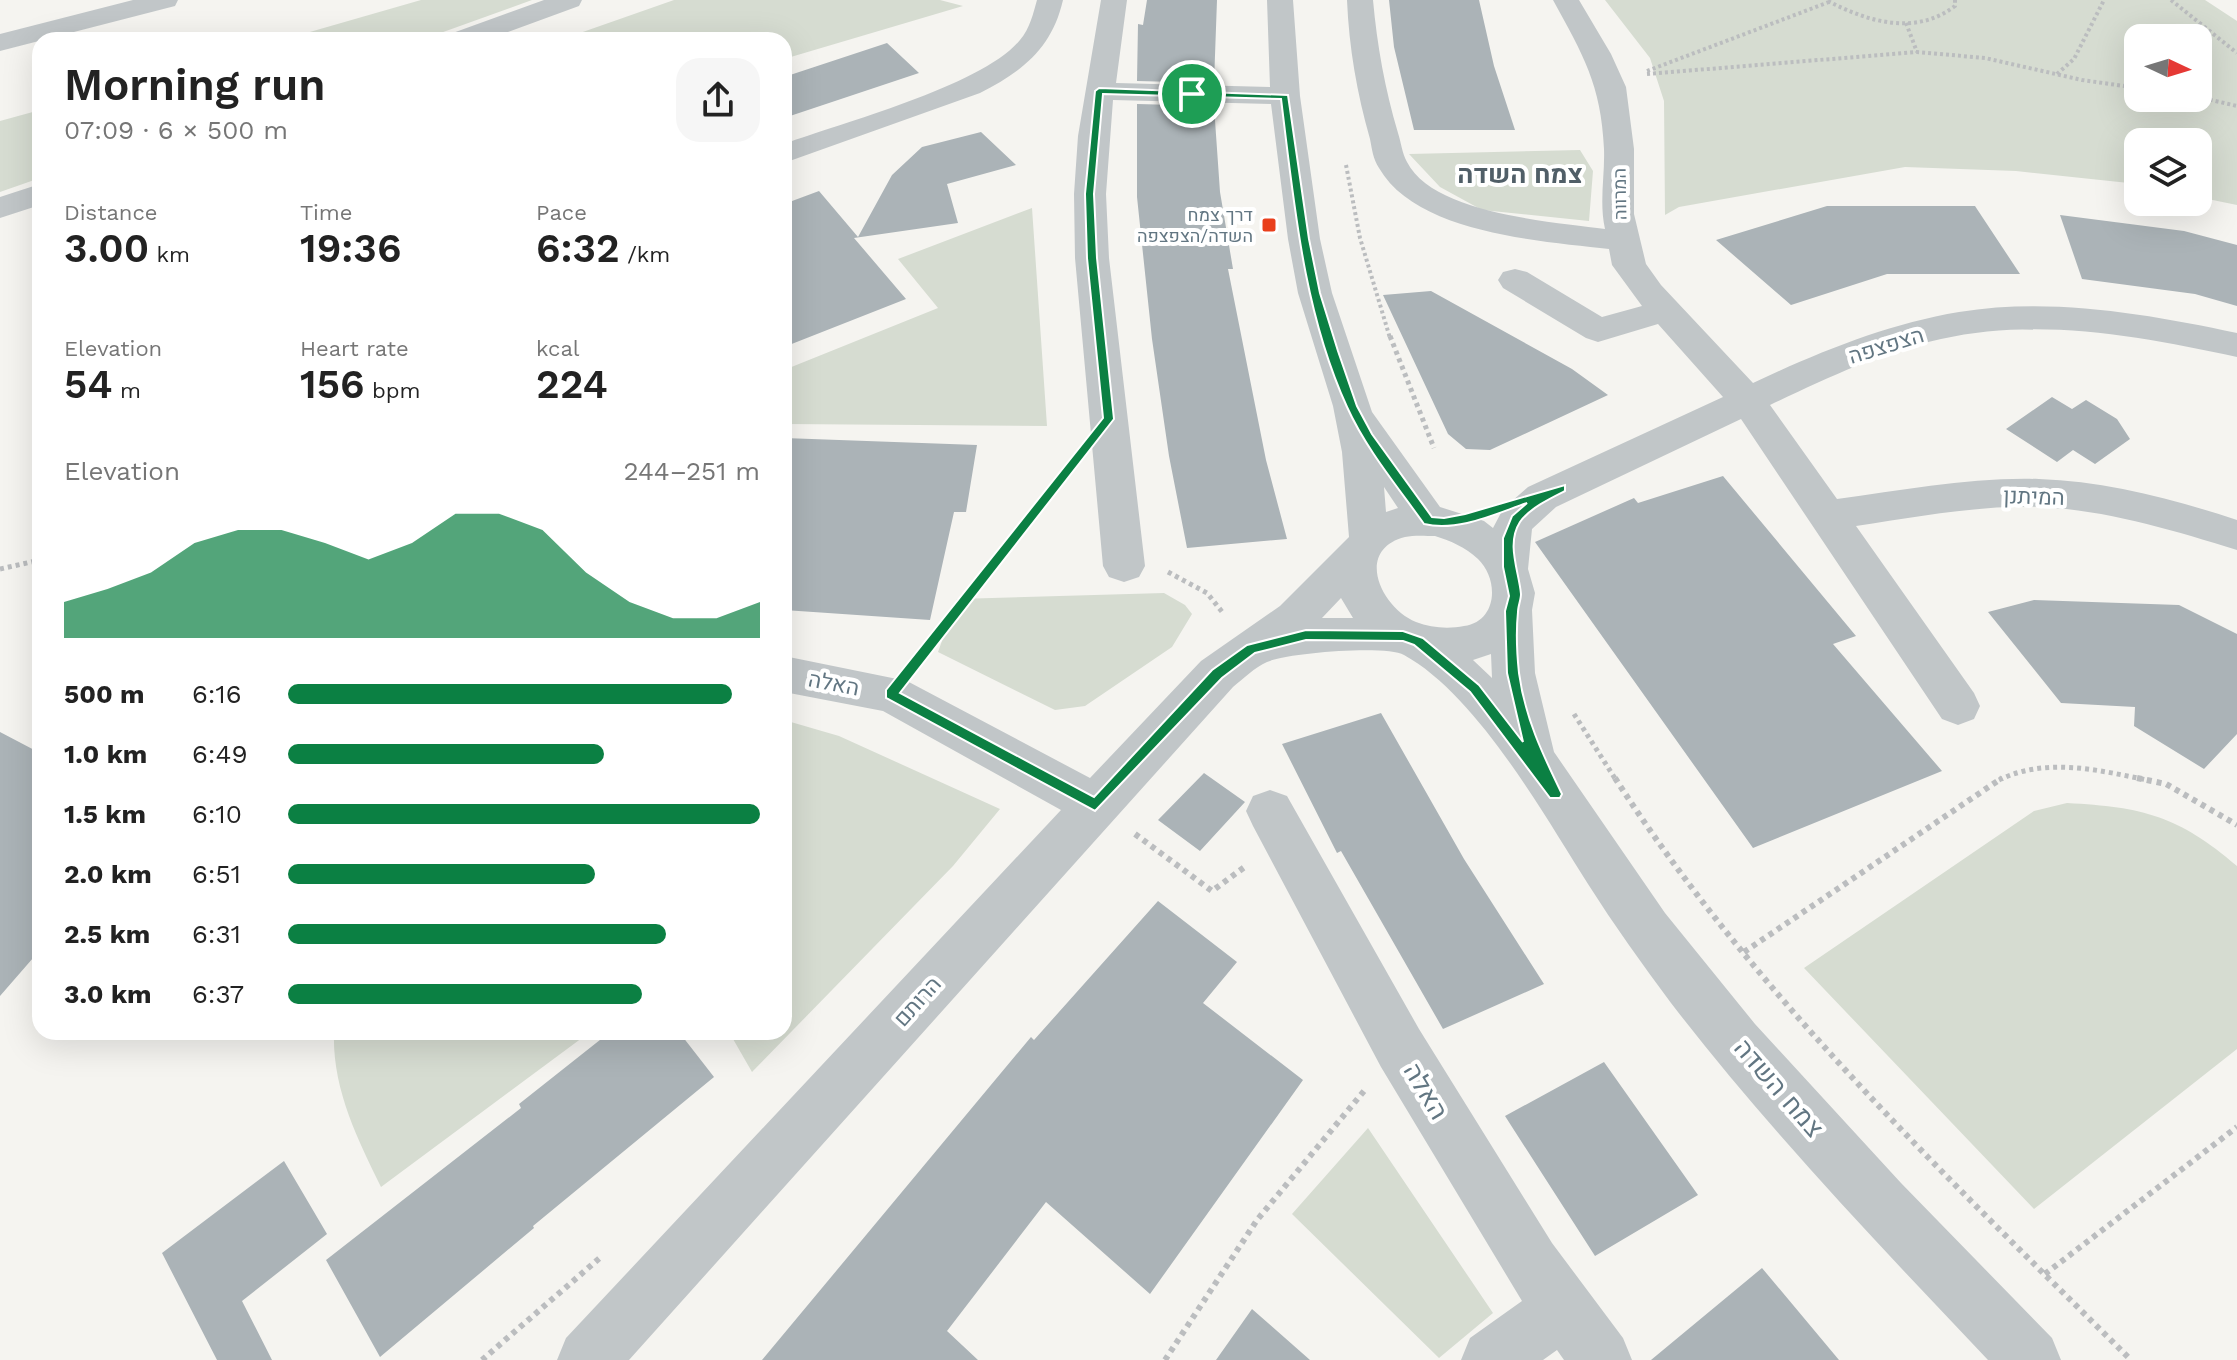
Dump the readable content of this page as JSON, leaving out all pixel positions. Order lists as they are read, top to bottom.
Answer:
{
  "streets": {
    "street": [
      "המרווה",
      "הצפצפה",
      "המיתנן",
      "האלה",
      "הרותם",
      "צמח השדה"
    ]
  },
  "crossings": [
    ["המרווה", "הצפצפה"],
    ["הצפצפה", "הרותם"],
    ["הצפצפה", "צמח השדה"],
    ["האלה", "הרותם"],
    ["הרותם", "צמח השדה"]
  ],
  "districts": ["צמח השדה"],
  "places": {
    "transit": ["דרך צמח השדה/הצפצפה"]
  },
  "north": "right",
  "page": {
    "heading": ["Morning run", "07:09 · 6 × 500 m"],
    "stats": [
      ["Distance", "3.00 km"],
      ["Time", "19:36"],
      ["Pace", "6:32 /km"],
      ["Elevation", "54 m"],
      ["Heart rate", "156 bpm"],
      ["kcal", "224"]
    ],
    "chart": ["Elevation", "244–251 m"],
    "list": [
      {
        "name": "500 m",
        "note": "6:16"
      },
      {
        "name": "1.0 km",
        "note": "6:49"
      },
      {
        "name": "1.5 km",
        "note": "6:10"
      },
      {
        "name": "2.0 km",
        "note": "6:51"
      },
      {
        "name": "2.5 km",
        "note": "6:31"
      },
      {
        "name": "3.0 km",
        "note": "6:37"
      }
    ]
  }
}
